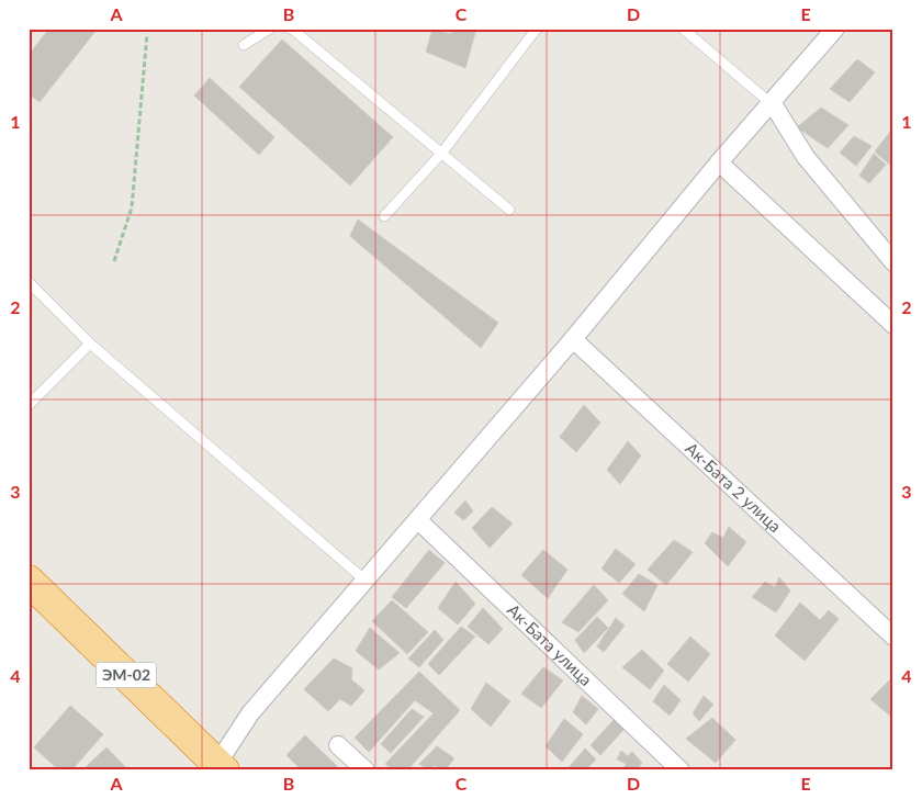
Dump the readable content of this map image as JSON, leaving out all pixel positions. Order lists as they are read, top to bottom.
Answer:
{
  "streets": {
    "highway": ["ЭМ-02"],
    "street": ["Ак-Бата 2 улица", "Ак-Бата улица"]
  },
  "grid": {
    "columns": [
      "A",
      "B",
      "C",
      "D",
      "E"
    ],
    "rows": [
      "1",
      "2",
      "3",
      "4"
    ]
  }
}
